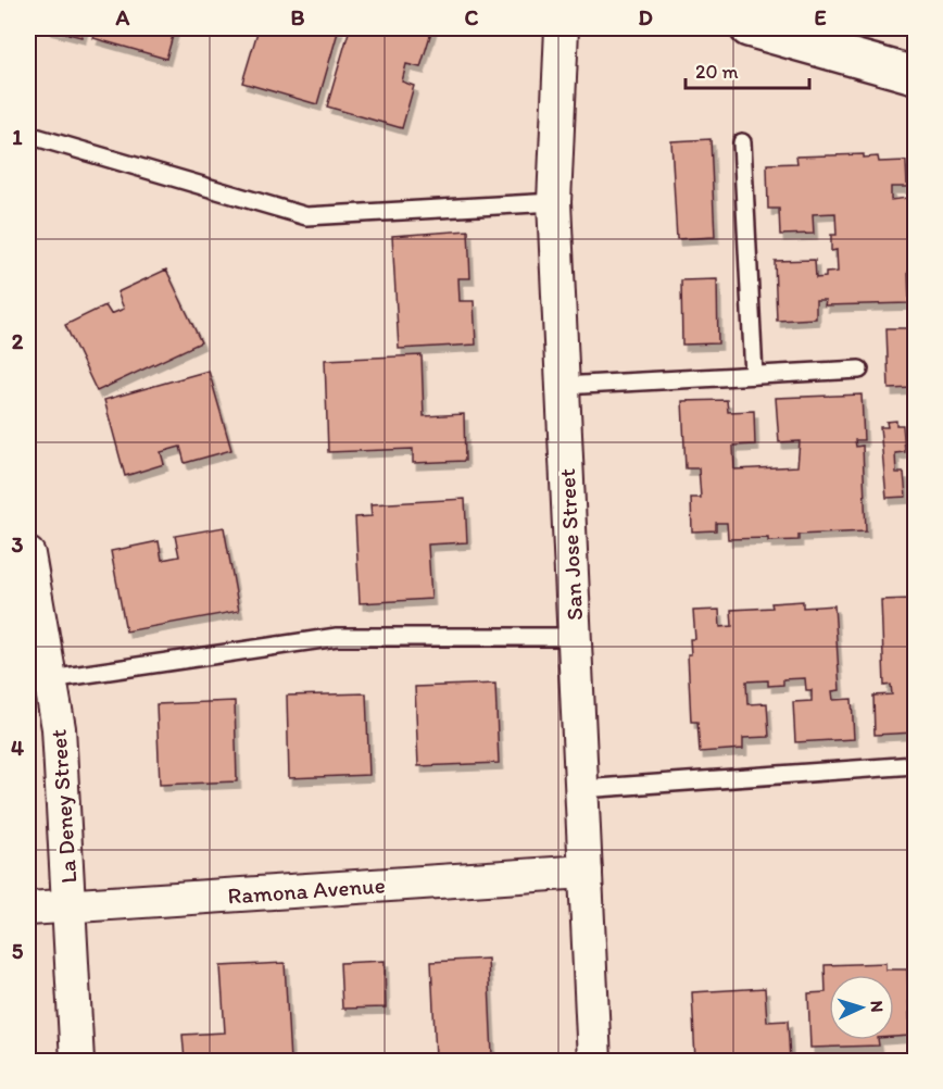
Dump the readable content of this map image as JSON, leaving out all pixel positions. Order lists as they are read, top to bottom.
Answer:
{
  "streets": {
    "street": ["San Jose Street", "La Deney Street", "Ramona Avenue"]
  },
  "crossings": [
    ["San Jose Street", "Ramona Avenue"],
    ["La Deney Street", "Ramona Avenue"]
  ],
  "scale_bar": "20 m",
  "north": "right",
  "grid": {
    "columns": [
      "A",
      "B",
      "C",
      "D",
      "E"
    ],
    "rows": [
      "1",
      "2",
      "3",
      "4",
      "5"
    ]
  }
}
